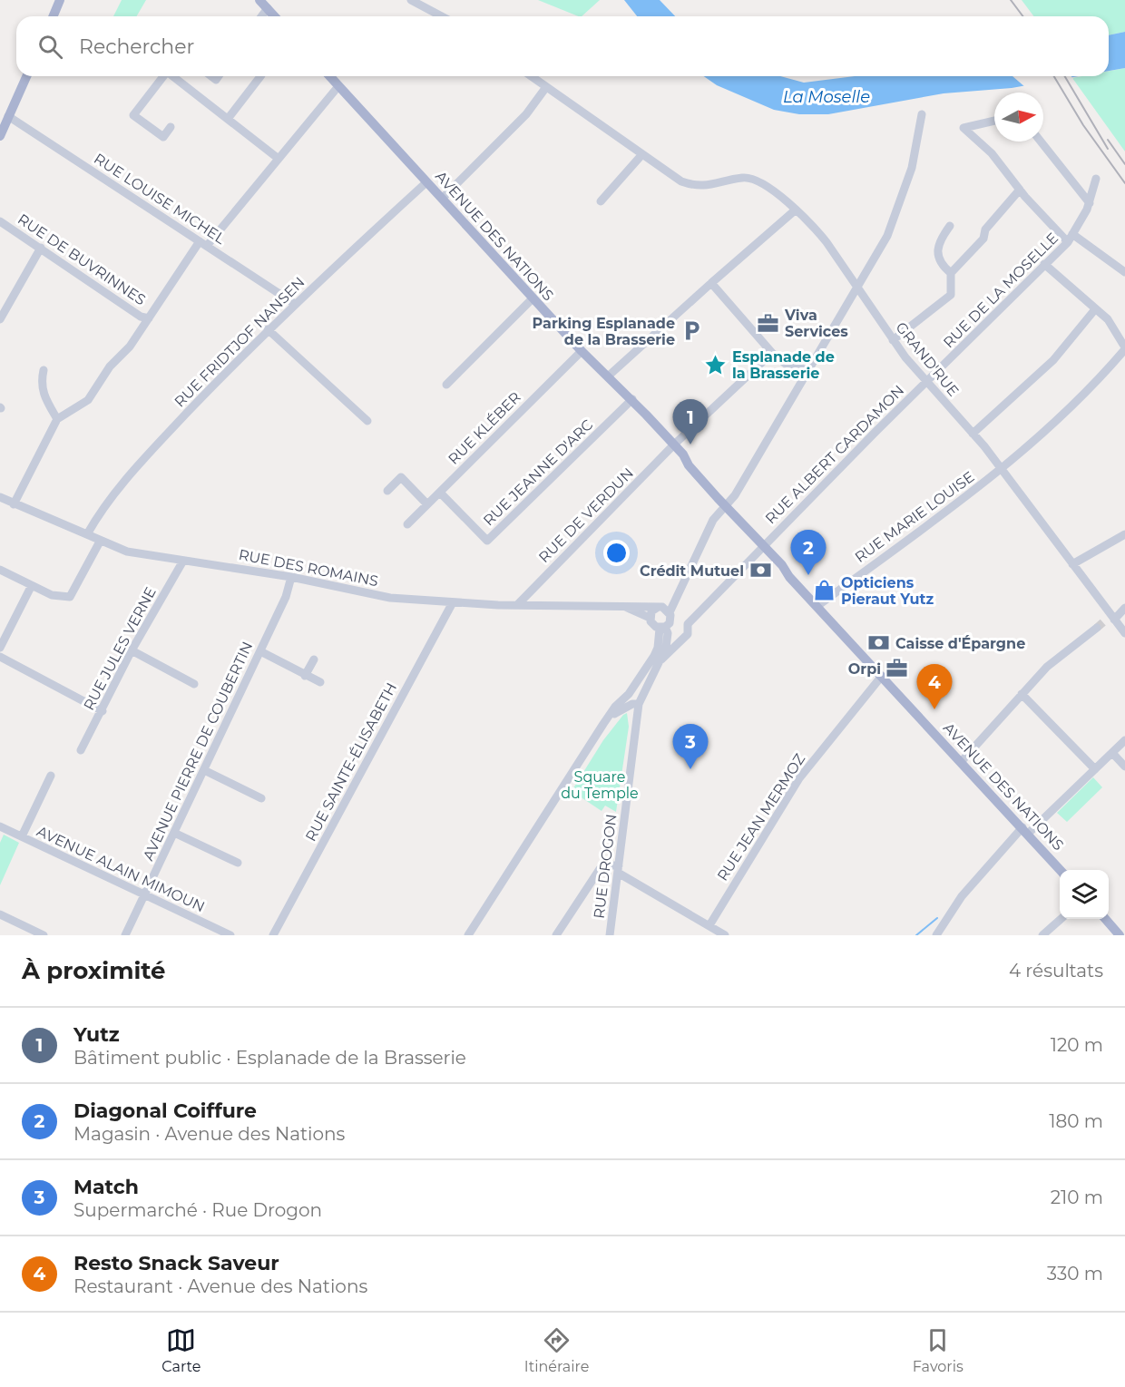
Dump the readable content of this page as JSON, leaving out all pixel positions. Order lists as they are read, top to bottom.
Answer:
{
  "streets": {
    "main road": ["AVENUE DES NATIONS"],
    "street": [
      "RUE LOUISE MICHEL",
      "RUE DE BUVRINNES",
      "RUE DE LA MOSELLE",
      "RUE FRIDTJOF NANSEN",
      "GRAND'RUE",
      "RUE KLÉBER",
      "RUE ALBERT CARDAMON",
      "RUE JEANNE D'ARC",
      "RUE DE VERDUN",
      "RUE MARIE LOUISE",
      "RUE DES ROMAINS",
      "RUE JULES VERNE",
      "AVENUE PIERRE DE COUBERTIN",
      "RUE SAINTE-ÉLISABETH",
      "RUE JEAN MERMOZ",
      "RUE DROGON",
      "AVENUE ALAIN MIMOUN"
    ]
  },
  "crossings": [
    ["RUE LOUISE MICHEL", "RUE FRIDTJOF NANSEN"],
    ["AVENUE DES NATIONS", "RUE FRIDTJOF NANSEN"],
    ["AVENUE DES NATIONS", "RUE KLÉBER"],
    ["AVENUE DES NATIONS", "RUE ALBERT CARDAMON"],
    ["AVENUE DES NATIONS", "RUE JEANNE D'ARC"],
    ["AVENUE DES NATIONS", "RUE DE VERDUN"],
    ["AVENUE DES NATIONS", "RUE MARIE LOUISE"],
    ["AVENUE DES NATIONS", "RUE JEAN MERMOZ"],
    ["RUE DE LA MOSELLE", "GRAND'RUE"],
    ["RUE DE LA MOSELLE", "RUE ALBERT CARDAMON"],
    ["RUE FRIDTJOF NANSEN", "RUE DES ROMAINS"],
    ["GRAND'RUE", "RUE ALBERT CARDAMON"],
    ["GRAND'RUE", "RUE MARIE LOUISE"],
    ["RUE KLÉBER", "RUE JEANNE D'ARC"],
    ["RUE ALBERT CARDAMON", "RUE DES ROMAINS"],
    ["RUE DE VERDUN", "RUE DES ROMAINS"],
    ["RUE DES ROMAINS", "RUE JULES VERNE"],
    ["RUE DES ROMAINS", "AVENUE PIERRE DE COUBERTIN"],
    ["RUE DES ROMAINS", "RUE SAINTE-ÉLISABETH"],
    ["AVENUE PIERRE DE COUBERTIN", "AVENUE ALAIN MIMOUN"]
  ],
  "water": ["La Moselle"],
  "parks": ["Square du Temple"],
  "places": {
    "office": ["Viva Services", "Orpi"],
    "parking": ["Parking Esplanade de la Brasserie"],
    "place": ["Esplanade de la Brasserie"],
    "bank": ["Crédit Mutuel", "Caisse d'Épargne"],
    "shop": ["Opticiens Pieraut Yutz"]
  },
  "north": "right",
  "page": {
    "search": "Rechercher",
    "pins": [
      "1",
      "2",
      "4",
      "3"
    ],
    "heading": ["À proximité", "4 résultats"],
    "list": [
      {
        "mark": "1",
        "name": "Yutz",
        "note": "Bâtiment public · Esplanade de la Brasserie",
        "value": "120 m"
      },
      {
        "mark": "2",
        "name": "Diagonal Coiffure",
        "note": "Magasin · Avenue des Nations",
        "value": "180 m"
      },
      {
        "mark": "3",
        "name": "Match",
        "note": "Supermarché · Rue Drogon",
        "value": "210 m"
      },
      {
        "mark": "4",
        "name": "Resto Snack Saveur",
        "note": "Restaurant · Avenue des Nations",
        "value": "330 m"
      }
    ],
    "nav": ["Carte", "Itinéraire", "Favoris"]
  }
}
